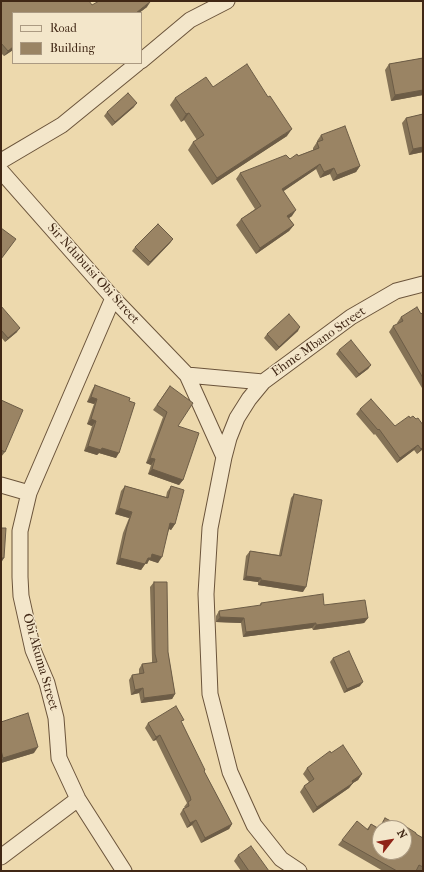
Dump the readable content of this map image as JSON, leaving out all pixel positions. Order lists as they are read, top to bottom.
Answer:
{
  "streets": {
    "street": ["Sir Ndubuisi Obi Street", "Ehme Mbano Street", "Obi Akuma Street"]
  },
  "crossings": [
    ["Sir Ndubuisi Obi Street", "Ehme Mbano Street"],
    ["Sir Ndubuisi Obi Street", "Obi Akuma Street"]
  ],
  "legend": ["Road", "Building"],
  "north": "top right"
}
